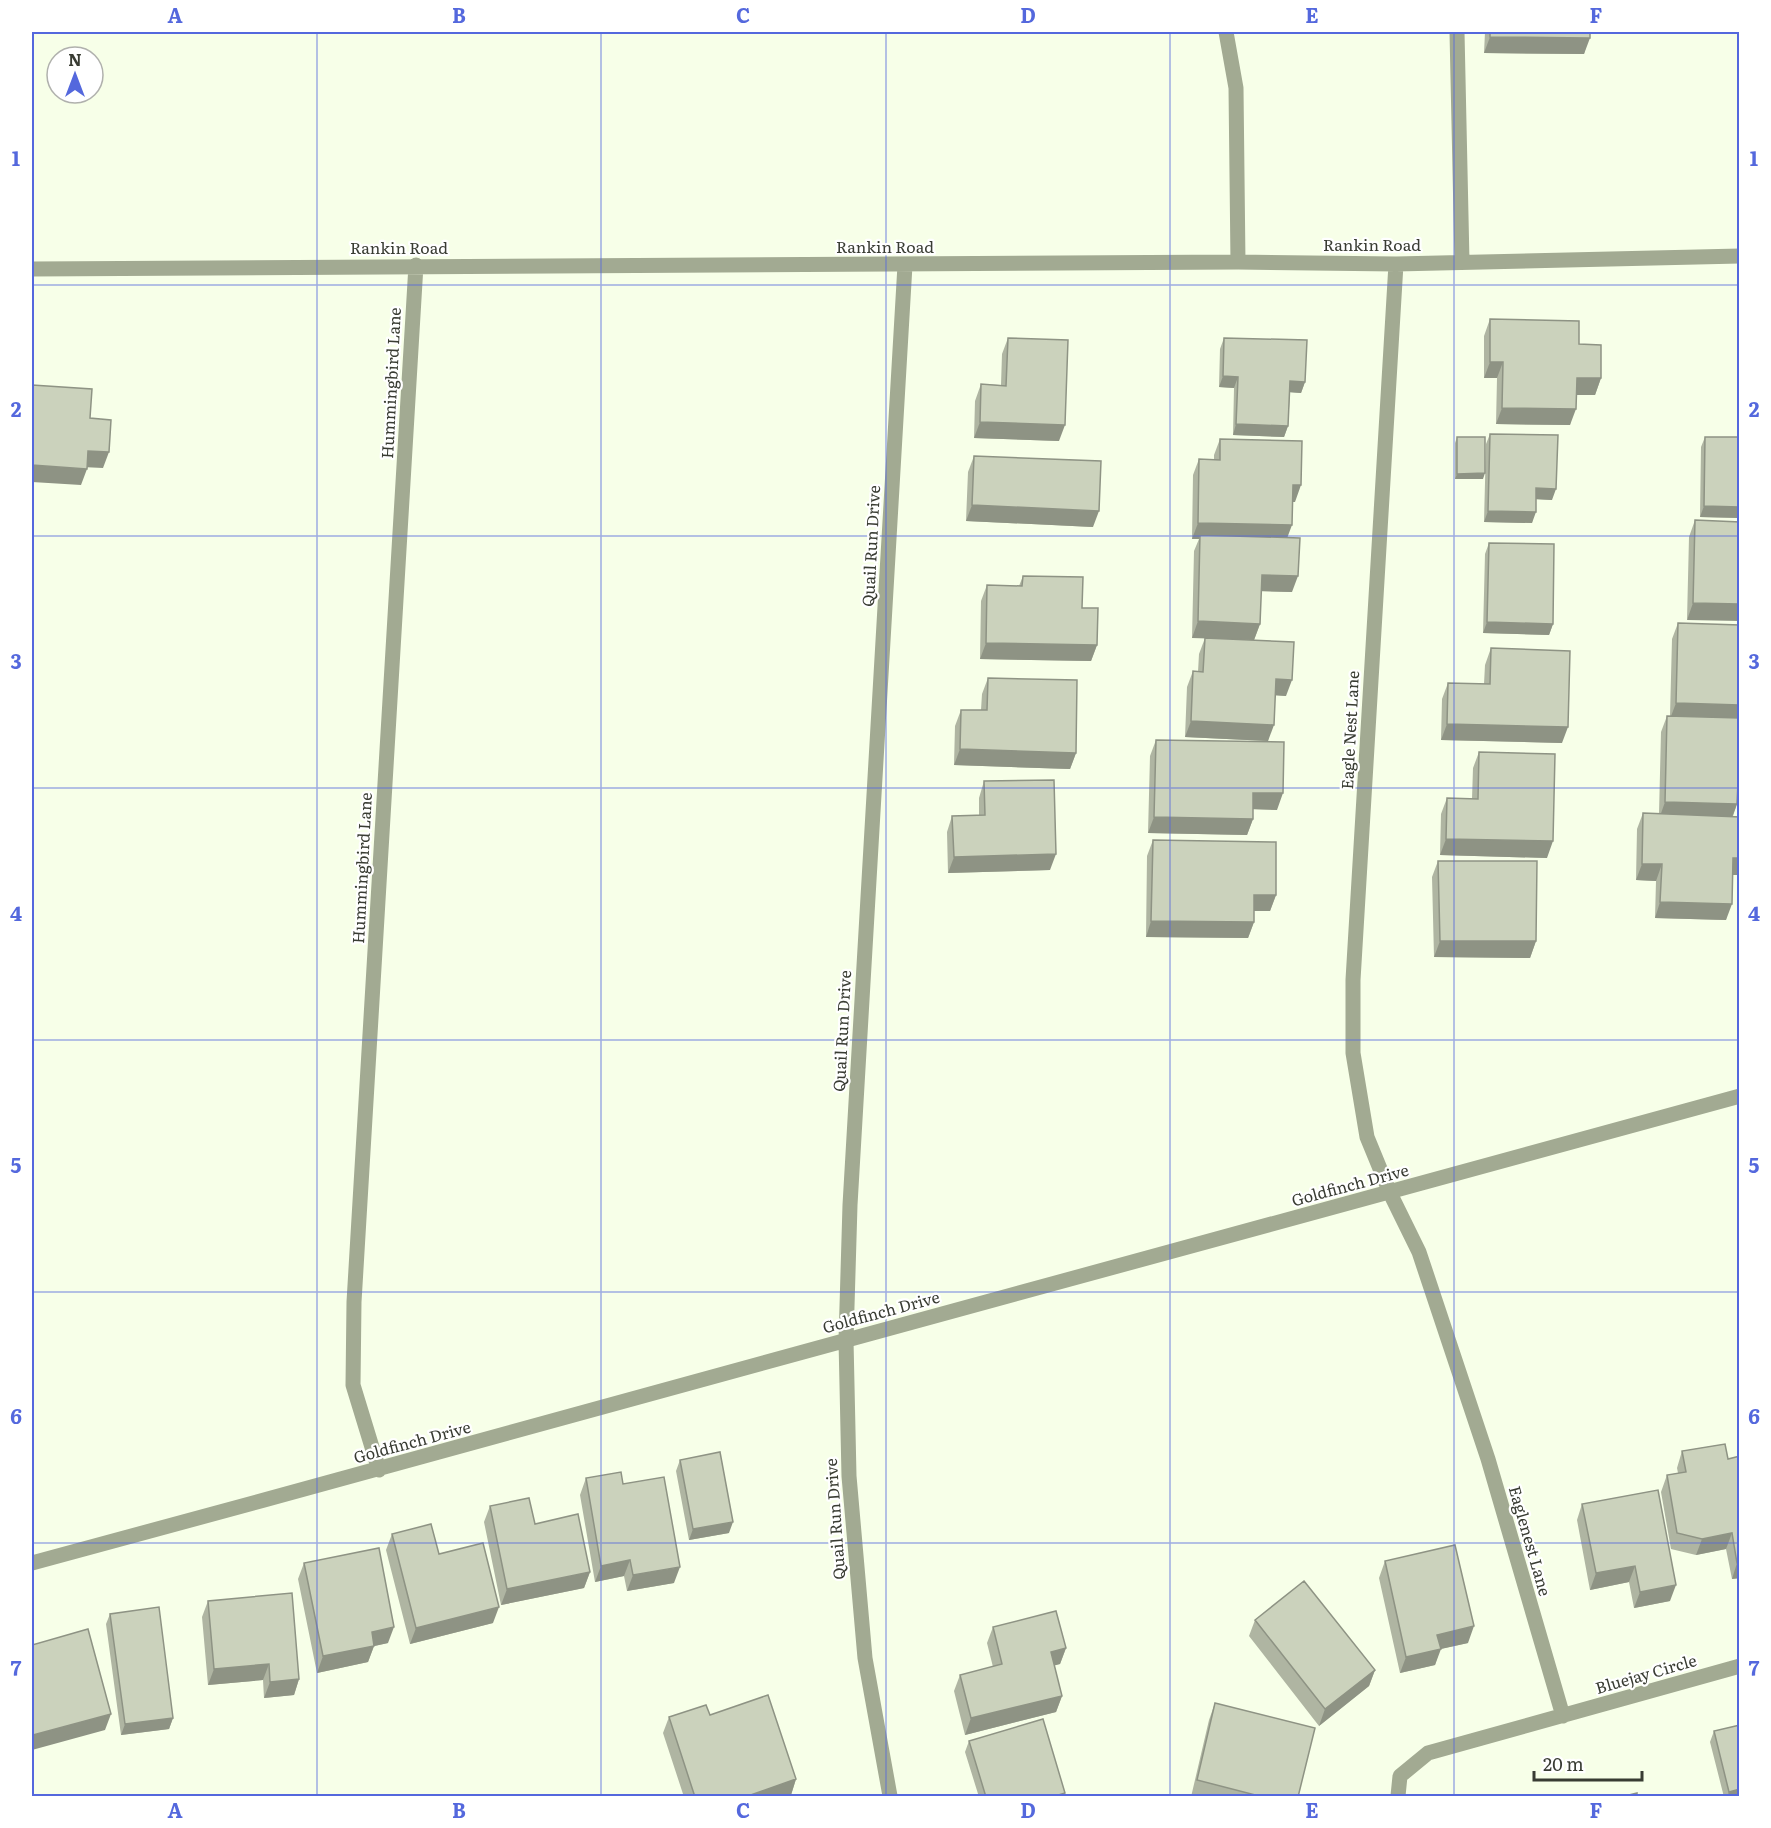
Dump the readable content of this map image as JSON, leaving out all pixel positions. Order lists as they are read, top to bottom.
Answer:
{
  "streets": {
    "street": [
      "Rankin Road",
      "Hummingbird Lane",
      "Quail Run Drive",
      "Eagle Nest Lane",
      "Goldfinch Drive",
      "Eaglenest Lane",
      "Bluejay Circle"
    ]
  },
  "crossings": [
    ["Rankin Road", "Hummingbird Lane"],
    ["Rankin Road", "Quail Run Drive"],
    ["Rankin Road", "Eagle Nest Lane"],
    ["Hummingbird Lane", "Goldfinch Drive"],
    ["Quail Run Drive", "Goldfinch Drive"],
    ["Eagle Nest Lane", "Goldfinch Drive"],
    ["Eagle Nest Lane", "Eaglenest Lane"],
    ["Goldfinch Drive", "Eaglenest Lane"],
    ["Eaglenest Lane", "Bluejay Circle"]
  ],
  "scale_bar": "20 m",
  "north": "top",
  "grid": {
    "columns": [
      "A",
      "B",
      "C",
      "D",
      "E",
      "F"
    ],
    "rows": [
      "1",
      "2",
      "3",
      "4",
      "5",
      "6",
      "7"
    ]
  }
}
